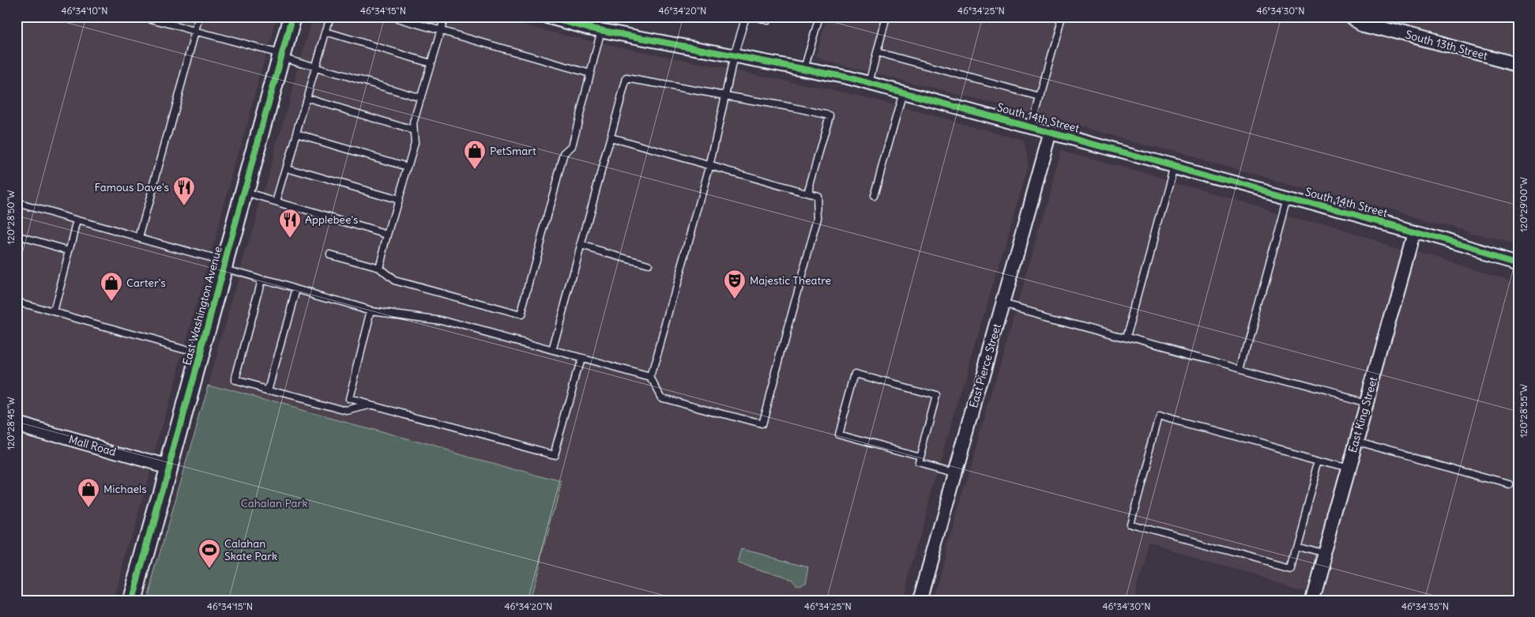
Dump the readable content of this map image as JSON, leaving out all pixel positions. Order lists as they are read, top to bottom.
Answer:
{
  "streets": {
    "street": [
      "South 13th Street",
      "South 14th Street",
      "East Washington Avenue",
      "East Pierce Street",
      "East King Street",
      "Mall Road"
    ]
  },
  "crossings": [
    ["South 14th Street", "East Pierce Street"],
    ["South 14th Street", "East King Street"],
    ["East Washington Avenue", "Mall Road"]
  ],
  "parks": ["Cahalan Park"],
  "places": {
    "shop": ["PetSmart", "Carter's", "Michaels"],
    "restaurant": ["Famous Dave's", "Applebee's"],
    "theatre": ["Majestic Theatre"],
    "sports": ["Calahan Skate Park"]
  },
  "coordinates": [
    "46°34'10\"N",
    "46°34'15\"N",
    "46°34'20\"N",
    "46°34'25\"N",
    "46°34'30\"N",
    "120°29'00\"W",
    "120°28'50\"W",
    "120°28'55\"W",
    "120°28'45\"W",
    "46°34'35\"N"
  ]
}
